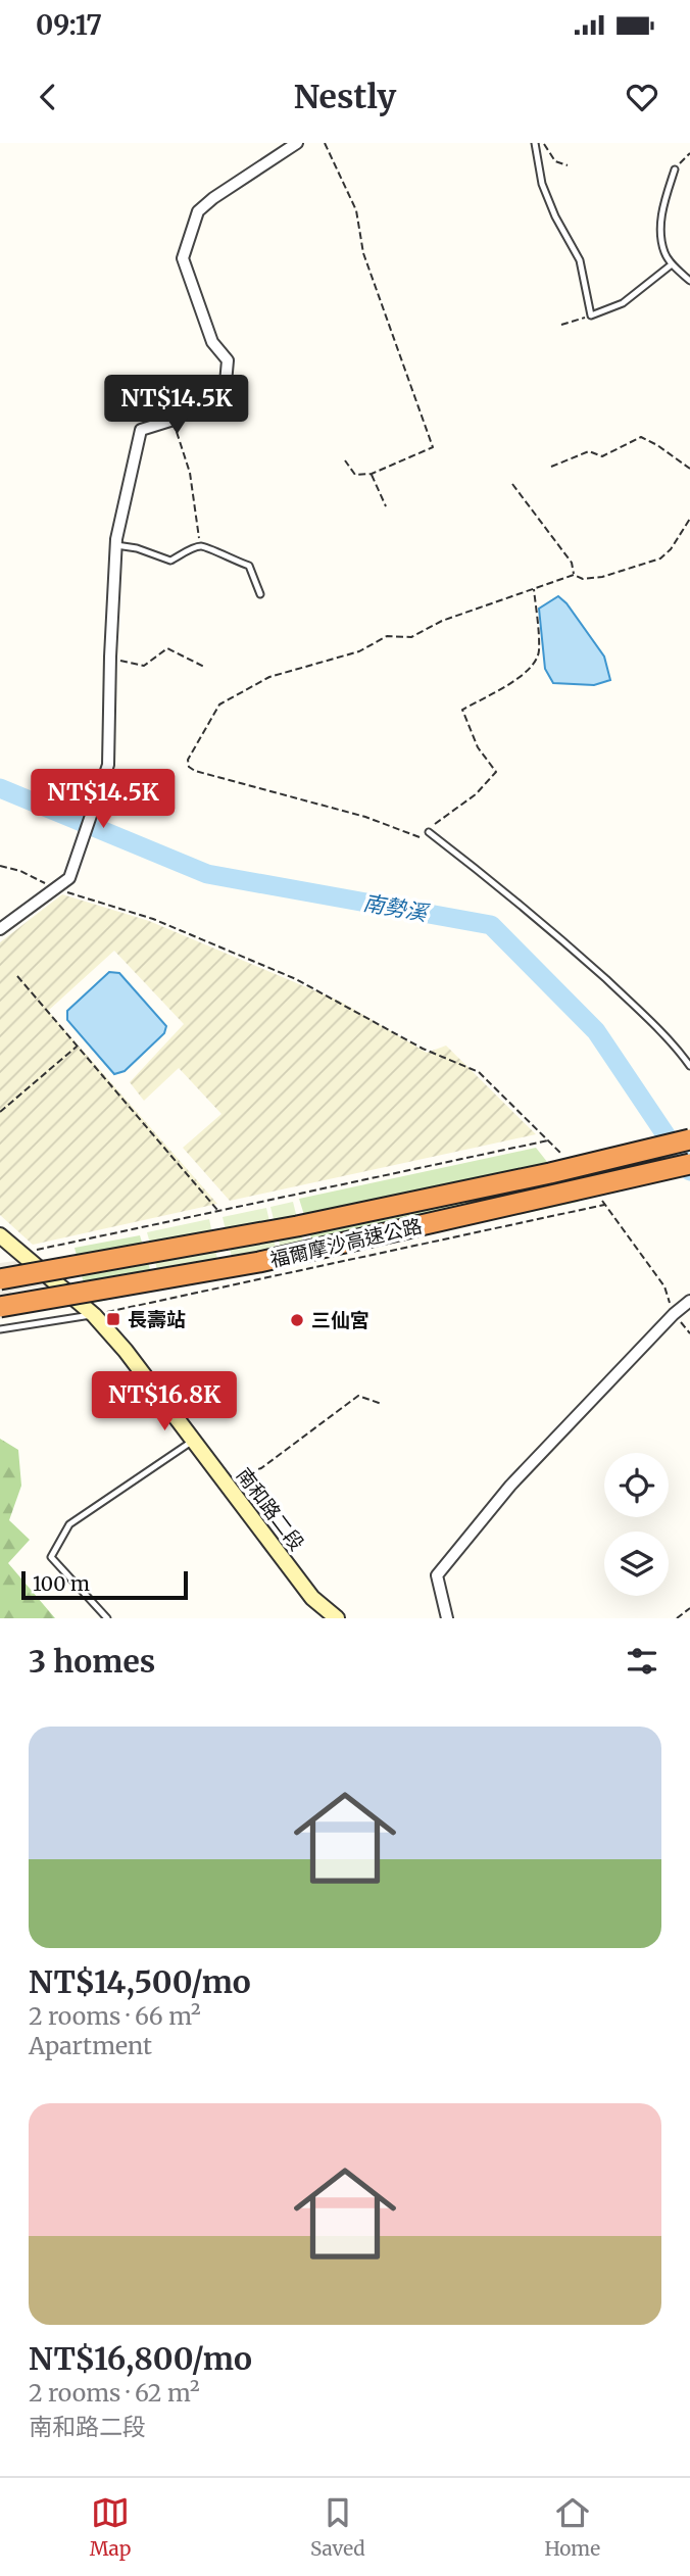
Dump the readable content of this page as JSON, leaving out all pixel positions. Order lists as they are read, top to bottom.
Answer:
{
  "streets": {
    "highway": ["福爾摩沙高速公路"],
    "main road": ["南和路二段"]
  },
  "water": ["南勢溪"],
  "places": {
    "transit": ["長壽站"],
    "other": ["三仙宮"]
  },
  "scale_bar": "100 m",
  "page": {
    "status": "09:17",
    "header": "Nestly",
    "price": ["NT$14.5K", "NT$14.5K", "NT$16.8K"],
    "scale": "100 m",
    "heading": "3 homes",
    "list": [
      {
        "name": "NT$14,500/mo",
        "note": "2 rooms · 66 m² · Apartment"
      },
      {
        "name": "NT$16,800/mo",
        "note": "2 rooms · 62 m² · 南和路二段"
      }
    ],
    "tabs": ["Map", "Saved", "Home"]
  }
}
